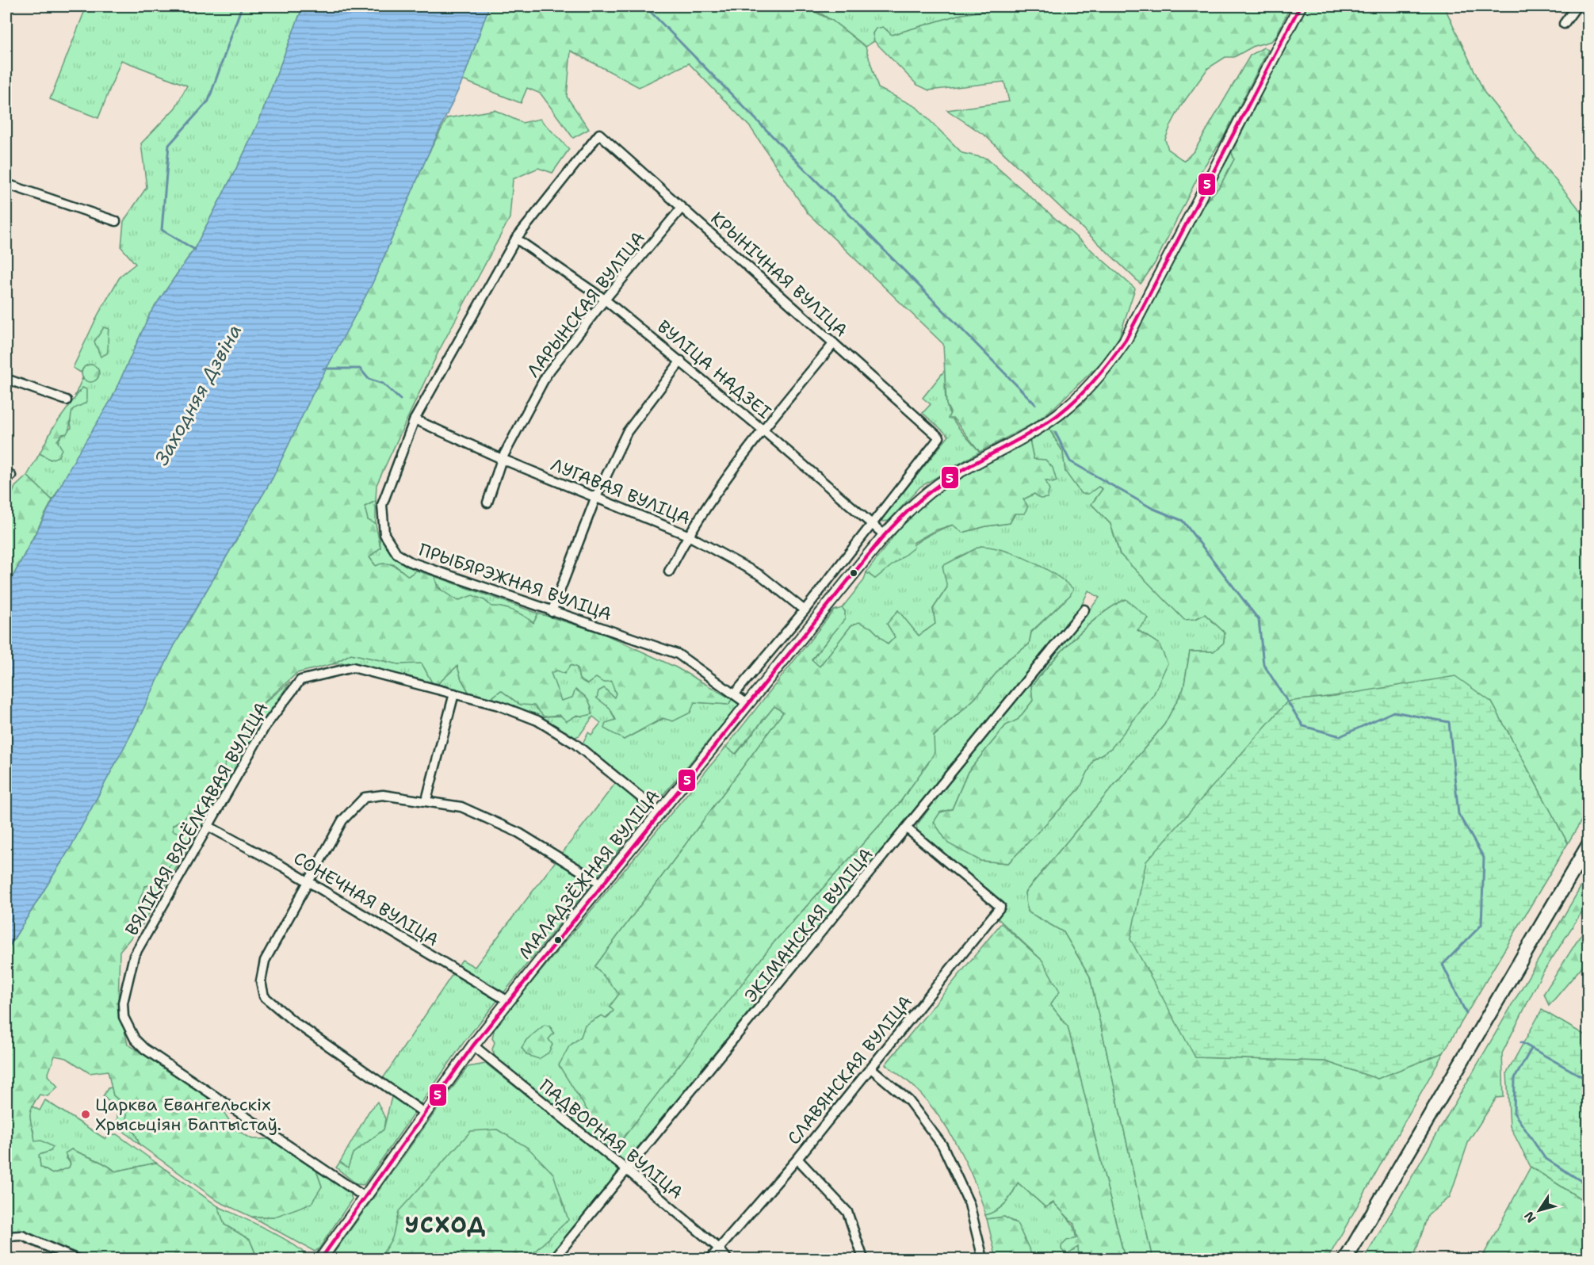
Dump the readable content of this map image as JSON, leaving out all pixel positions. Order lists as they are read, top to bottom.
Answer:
{
  "streets": {
    "main road": ["МАЛАДЗЁЖНАЯ ВУЛІЦА"],
    "street": [
      "КРЫНІЧНАЯ ВУЛІЦА",
      "ЛАРЫНСКАЯ ВУЛІЦА",
      "ВУЛІЦА НАДЗЕІ",
      "ЛУГАВАЯ ВУЛІЦА",
      "ПРЫБЯРЭЖНАЯ ВУЛІЦА",
      "ВЯЛІКАЯ ВЯСЁЛКАВАЯ ВУЛІЦА",
      "СОНЕЧНАЯ ВУЛІЦА",
      "ЭКІМАНСКАЯ ВУЛІЦА",
      "СЛАВЯНСКАЯ ВУЛІЦА",
      "ПАДВОРНАЯ ВУЛІЦА"
    ]
  },
  "crossings": [
    ["КРЫНІЧНАЯ ВУЛІЦА", "ЛАРЫНСКАЯ ВУЛІЦА"],
    ["КРЫНІЧНАЯ ВУЛІЦА", "ВУЛІЦА НАДЗЕІ"],
    ["КРЫНІЧНАЯ ВУЛІЦА", "ПРЫБЯРЭЖНАЯ ВУЛІЦА"],
    ["ЛАРЫНСКАЯ ВУЛІЦА", "ВУЛІЦА НАДЗЕІ"],
    ["ЛАРЫНСКАЯ ВУЛІЦА", "ЛУГАВАЯ ВУЛІЦА"],
    ["ВУЛІЦА НАДЗЕІ", "ПРЫБЯРЭЖНАЯ ВУЛІЦА"],
    ["ВУЛІЦА НАДЗЕІ", "МАЛАДЗЁЖНАЯ ВУЛІЦА"],
    ["ЛУГАВАЯ ВУЛІЦА", "ПРЫБЯРЭЖНАЯ ВУЛІЦА"],
    ["ПРЫБЯРЭЖНАЯ ВУЛІЦА", "МАЛАДЗЁЖНАЯ ВУЛІЦА"],
    ["ВЯЛІКАЯ ВЯСЁЛКАВАЯ ВУЛІЦА", "МАЛАДЗЁЖНАЯ ВУЛІЦА"],
    ["ВЯЛІКАЯ ВЯСЁЛКАВАЯ ВУЛІЦА", "СОНЕЧНАЯ ВУЛІЦА"],
    ["МАЛАДЗЁЖНАЯ ВУЛІЦА", "СОНЕЧНАЯ ВУЛІЦА"],
    ["МАЛАДЗЁЖНАЯ ВУЛІЦА", "ПАДВОРНАЯ ВУЛІЦА"],
    ["ЭКІМАНСКАЯ ВУЛІЦА", "СЛАВЯНСКАЯ ВУЛІЦА"],
    ["ЭКІМАНСКАЯ ВУЛІЦА", "ПАДВОРНАЯ ВУЛІЦА"],
    ["СЛАВЯНСКАЯ ВУЛІЦА", "ПАДВОРНАЯ ВУЛІЦА"]
  ],
  "districts": ["УСХОД"],
  "water": ["Заходняя Дзвіна"],
  "places": ["Царква Евангельскіх Хрысьціян Баптыстаў."],
  "lines": ["transit line 5"],
  "north": "bottom left"
}
